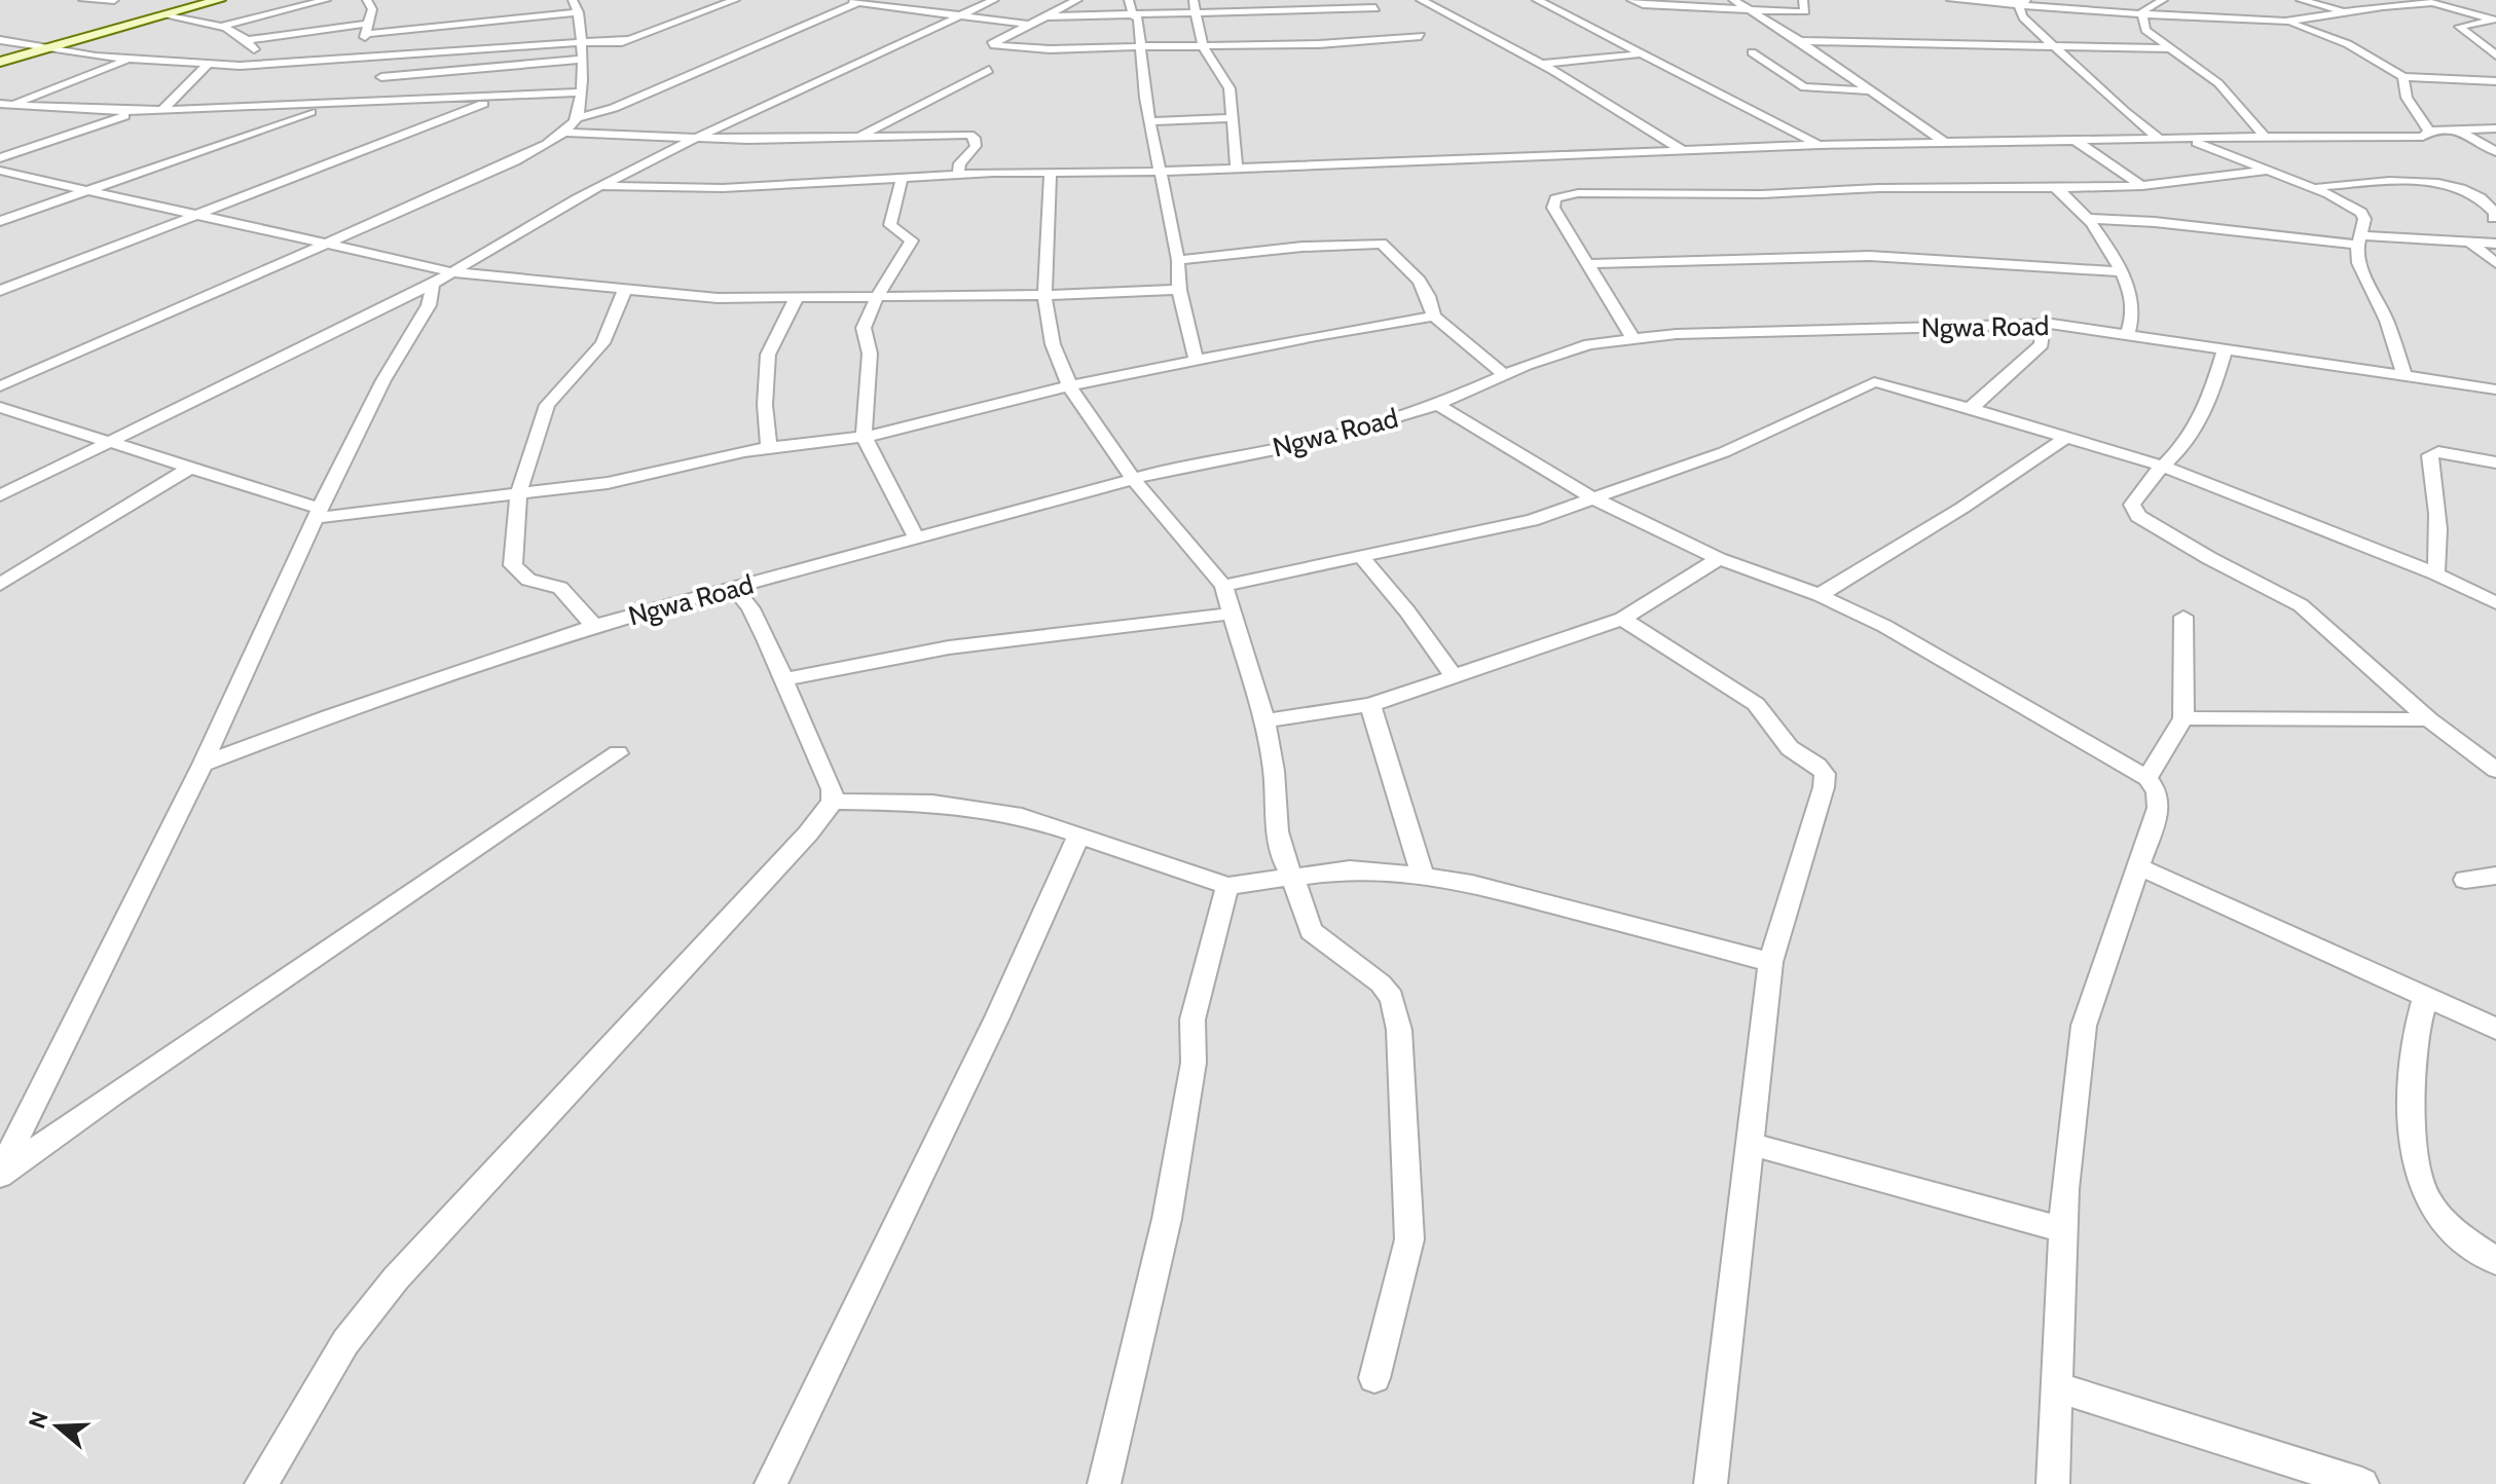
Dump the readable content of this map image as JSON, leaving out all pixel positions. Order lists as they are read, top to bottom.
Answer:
{
  "streets": {
    "street": ["Ngwa Road"]
  },
  "north": "left"
}
